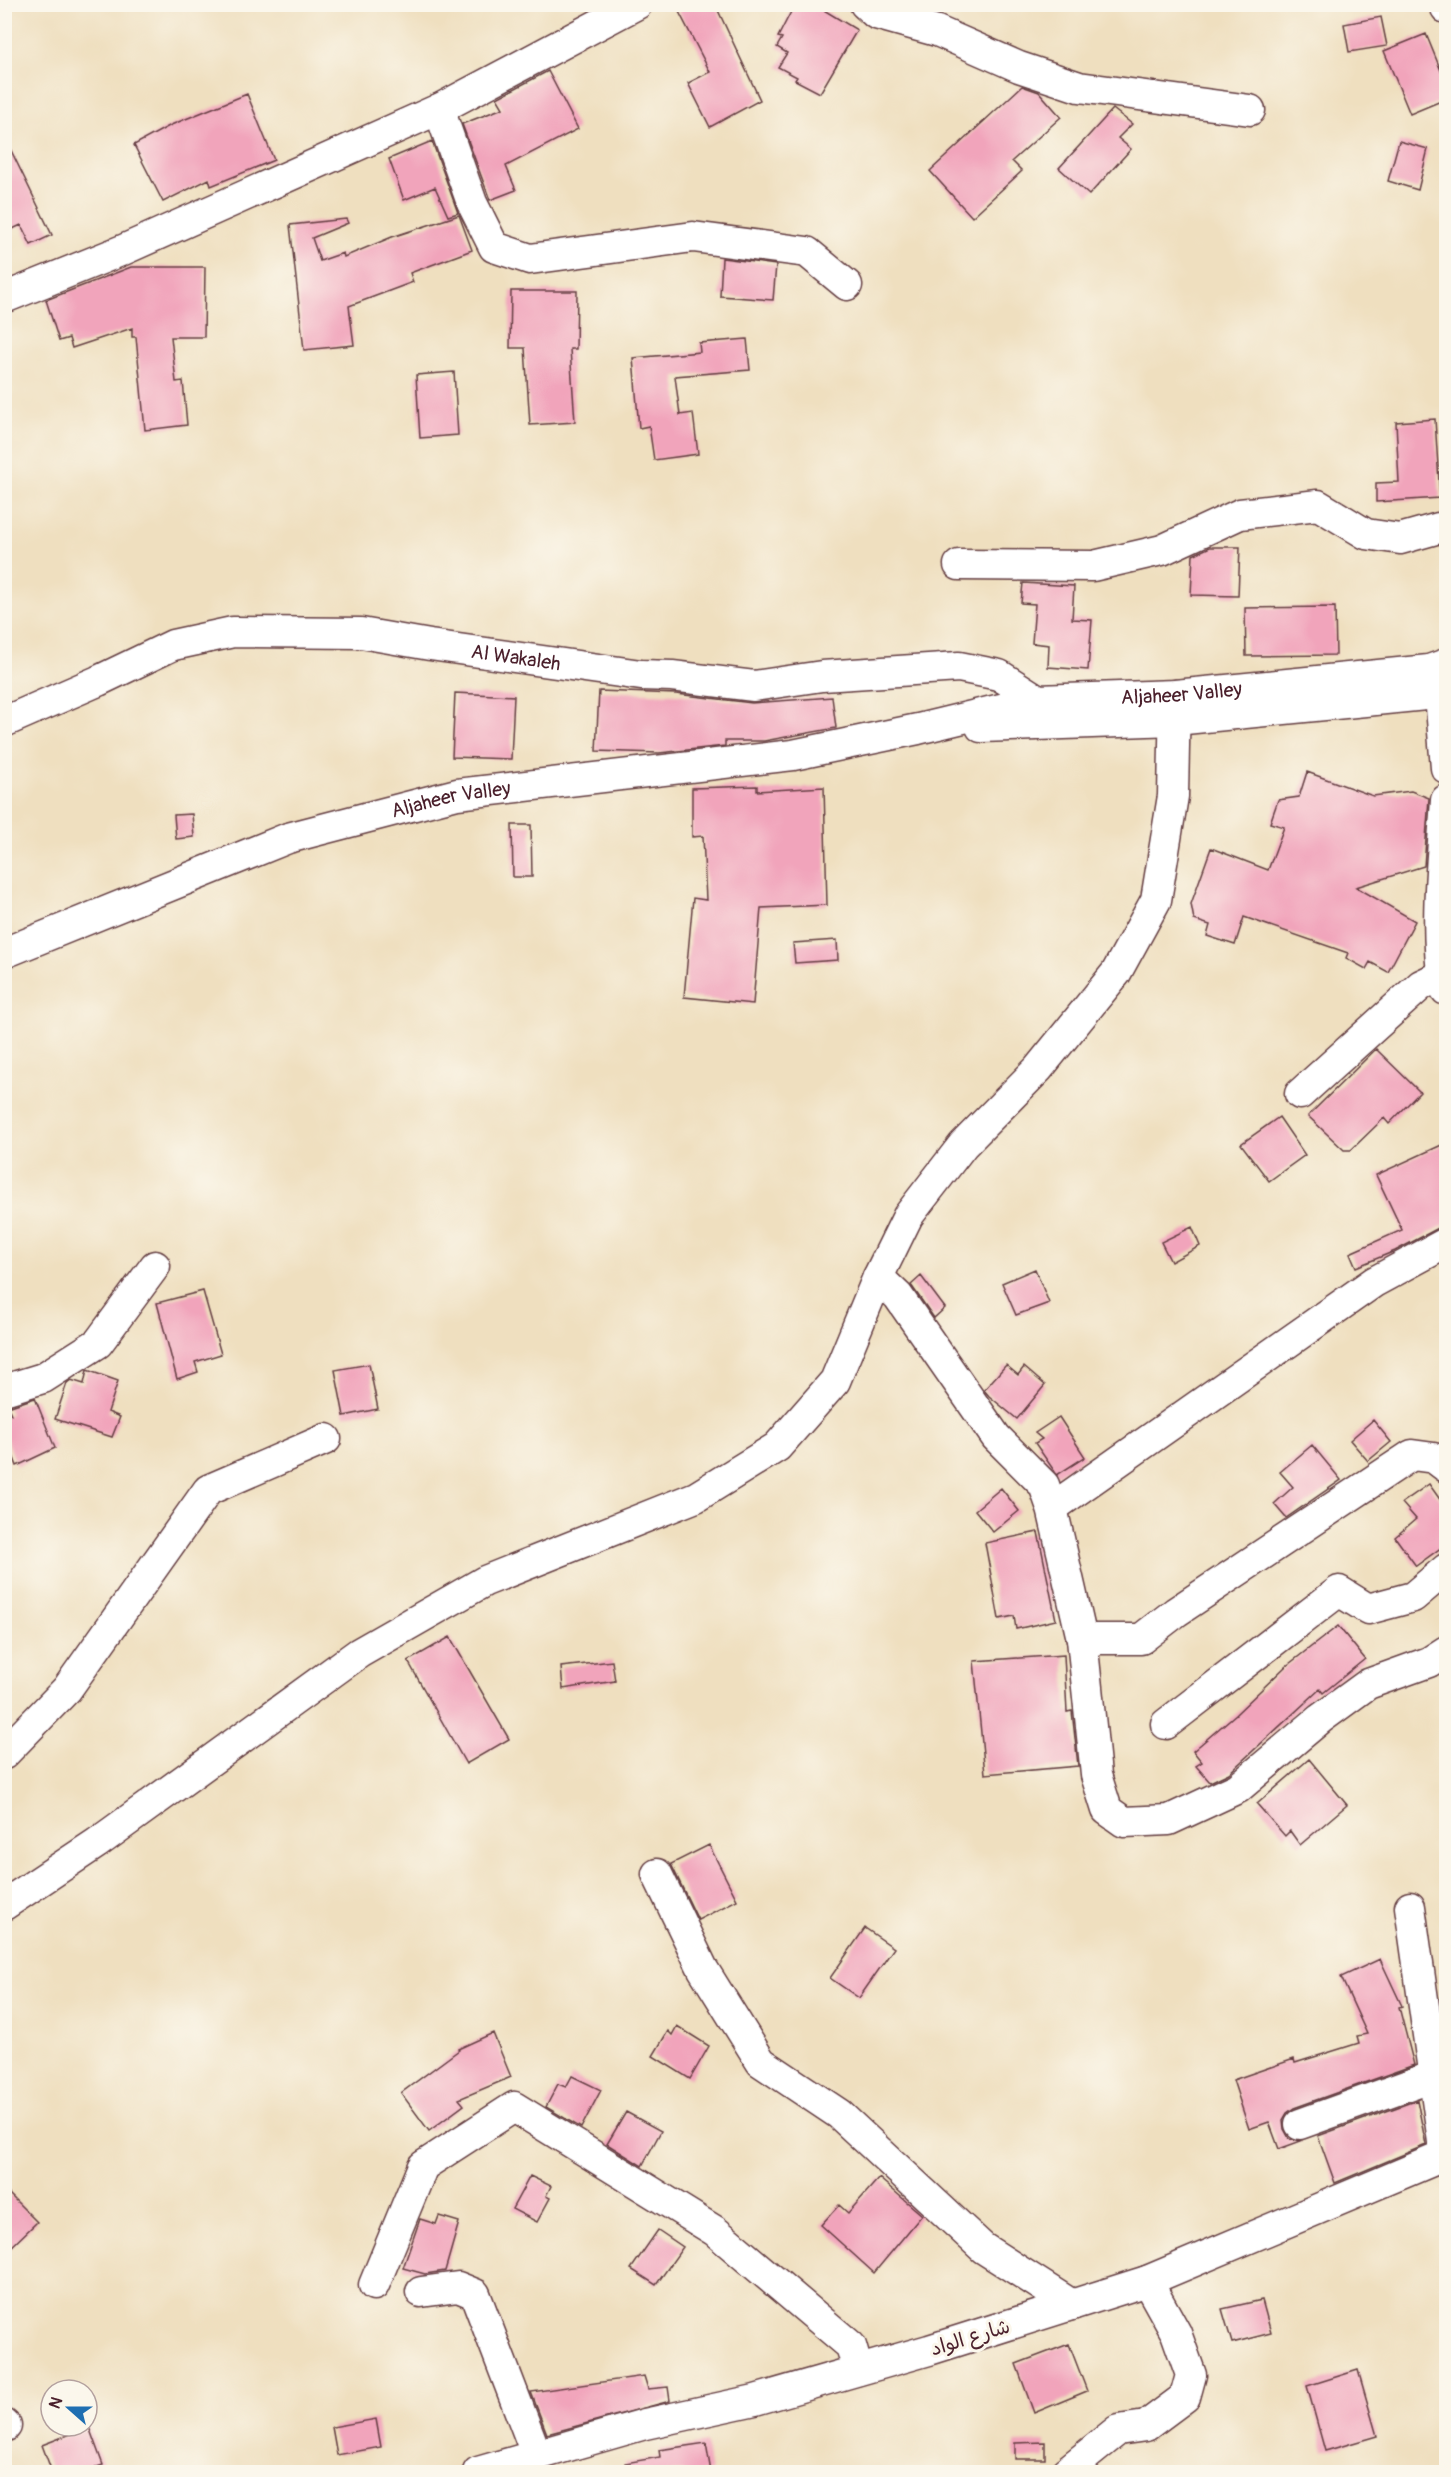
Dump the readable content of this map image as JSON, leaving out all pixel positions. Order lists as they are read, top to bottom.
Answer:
{
  "streets": {
    "street": ["Al Wakaleh", "Aljaheer Valley", "شارع الواد"]
  },
  "crossings": [
    ["Al Wakaleh", "Aljaheer Valley"]
  ],
  "north": "left"
}
